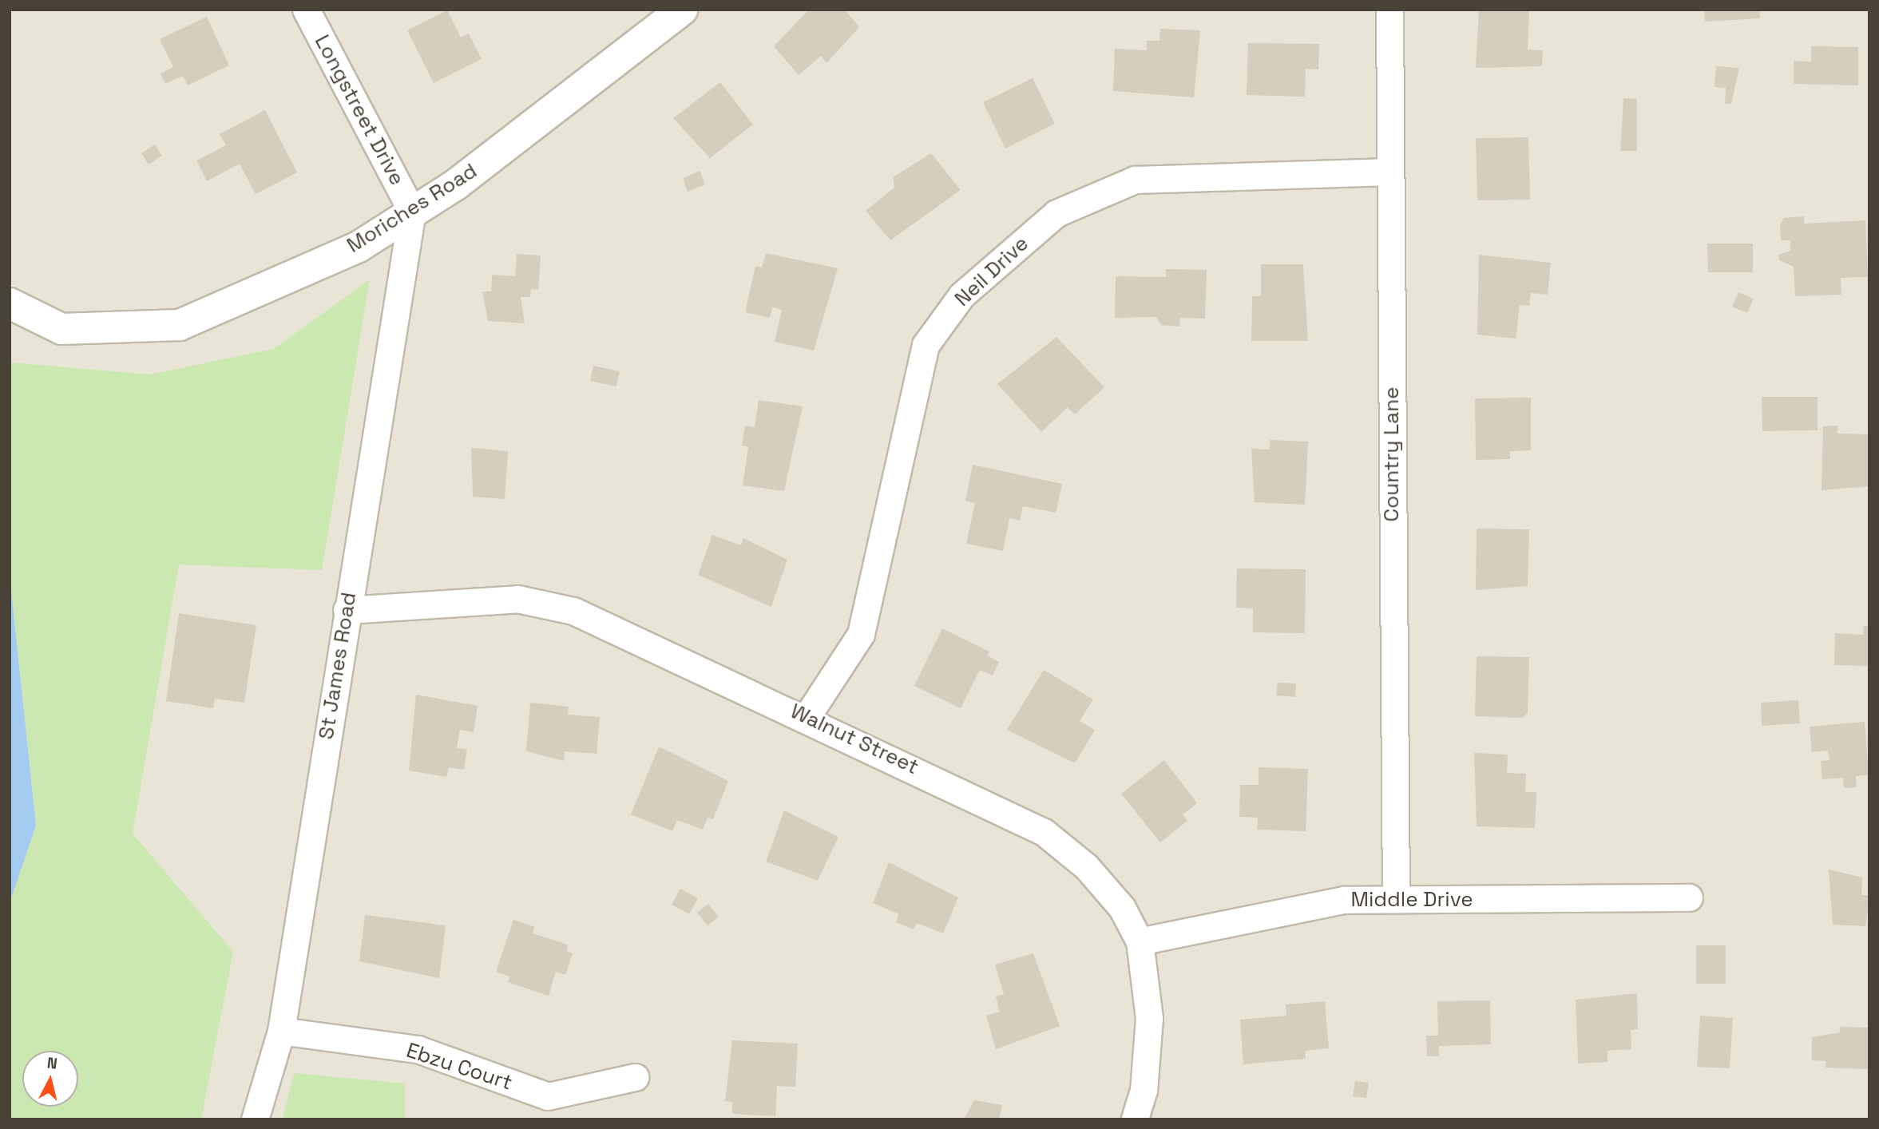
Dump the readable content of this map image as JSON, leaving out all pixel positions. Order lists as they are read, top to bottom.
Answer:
{
  "streets": {
    "street": [
      "Longstreet Drive",
      "Moriches Road",
      "Neil Drive",
      "Country Lane",
      "St James Road",
      "Walnut Street",
      "Middle Drive",
      "Ebzu Court"
    ]
  },
  "crossings": [
    ["Longstreet Drive", "Moriches Road"],
    ["Longstreet Drive", "St James Road"],
    ["Moriches Road", "St James Road"],
    ["Neil Drive", "Country Lane"],
    ["Neil Drive", "Walnut Street"],
    ["Country Lane", "Middle Drive"],
    ["St James Road", "Walnut Street"],
    ["St James Road", "Ebzu Court"],
    ["Walnut Street", "Middle Drive"]
  ],
  "north": "top"
}
